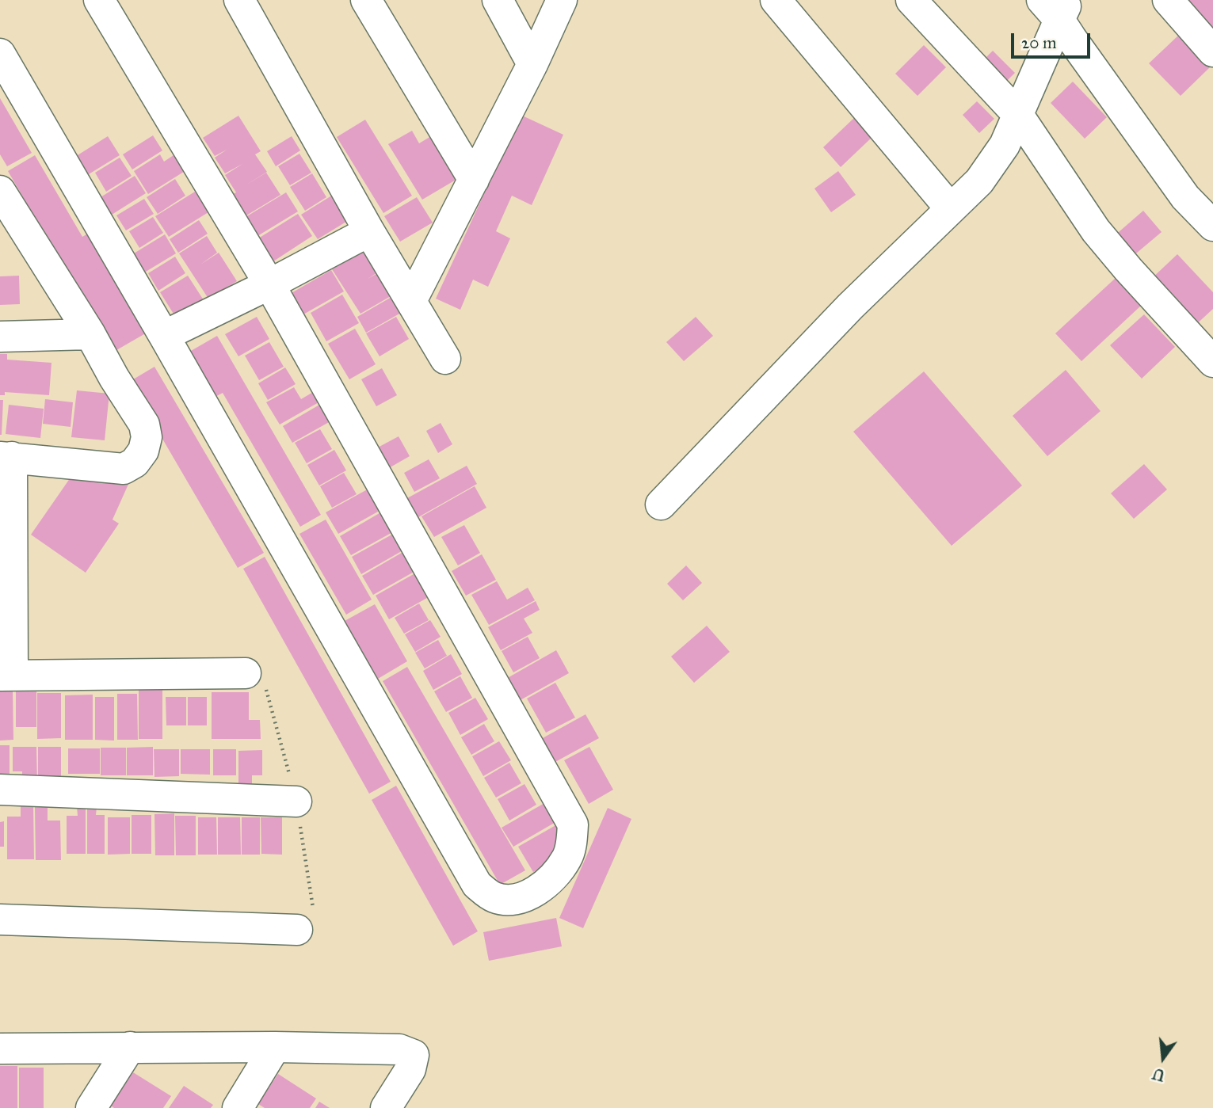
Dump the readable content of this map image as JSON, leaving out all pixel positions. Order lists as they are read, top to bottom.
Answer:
{
  "scale_bar": "20 m",
  "north": "bottom"
}
